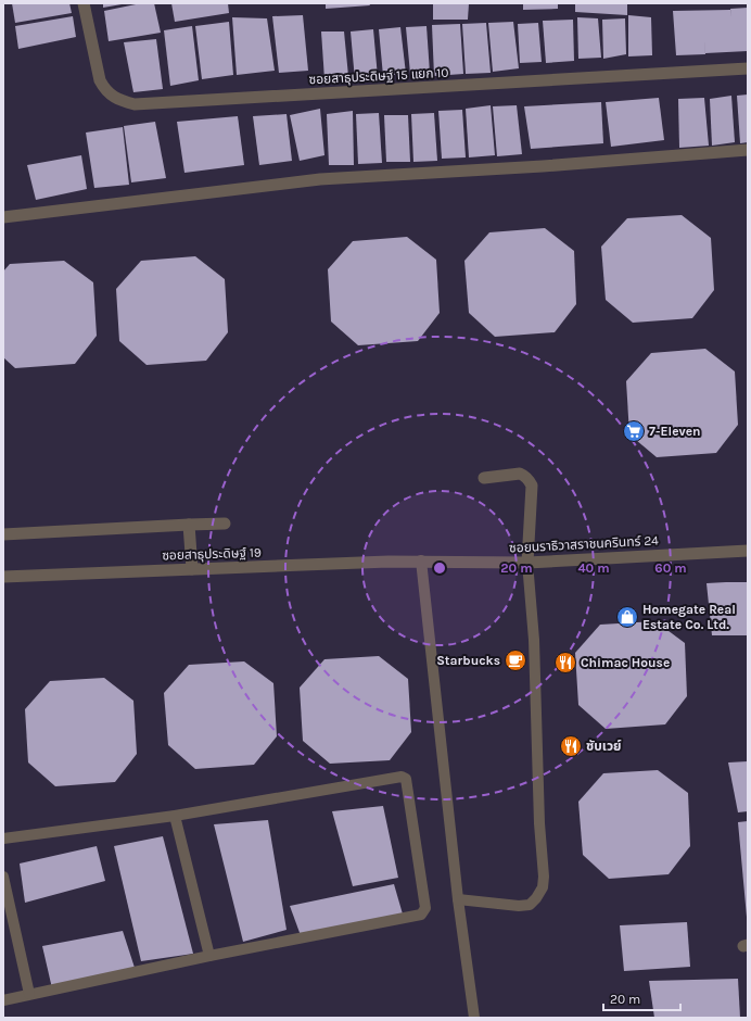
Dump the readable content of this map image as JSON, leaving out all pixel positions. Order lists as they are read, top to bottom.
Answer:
{
  "streets": {
    "street": ["ซอยสาธุประดิษฐ์ 15 แยก 10", "ซอยนราธิวาสราชนครินทร์ 24", "ซอยสาธุประดิษฐ์ 19"]
  },
  "crossings": [
    ["ซอยนราธิวาสราชนครินทร์ 24", "ซอยสาธุประดิษฐ์ 19"]
  ],
  "places": {
    "supermarket": ["7-Eleven"],
    "shop": ["Homegate Real Estate Co. Ltd."],
    "cafe": ["Starbucks"],
    "restaurant": ["Chimac House", "ซับเวย์"]
  },
  "scale_bar": "20 m",
  "rings": ["20 m", "40 m", "60 m"]
}
